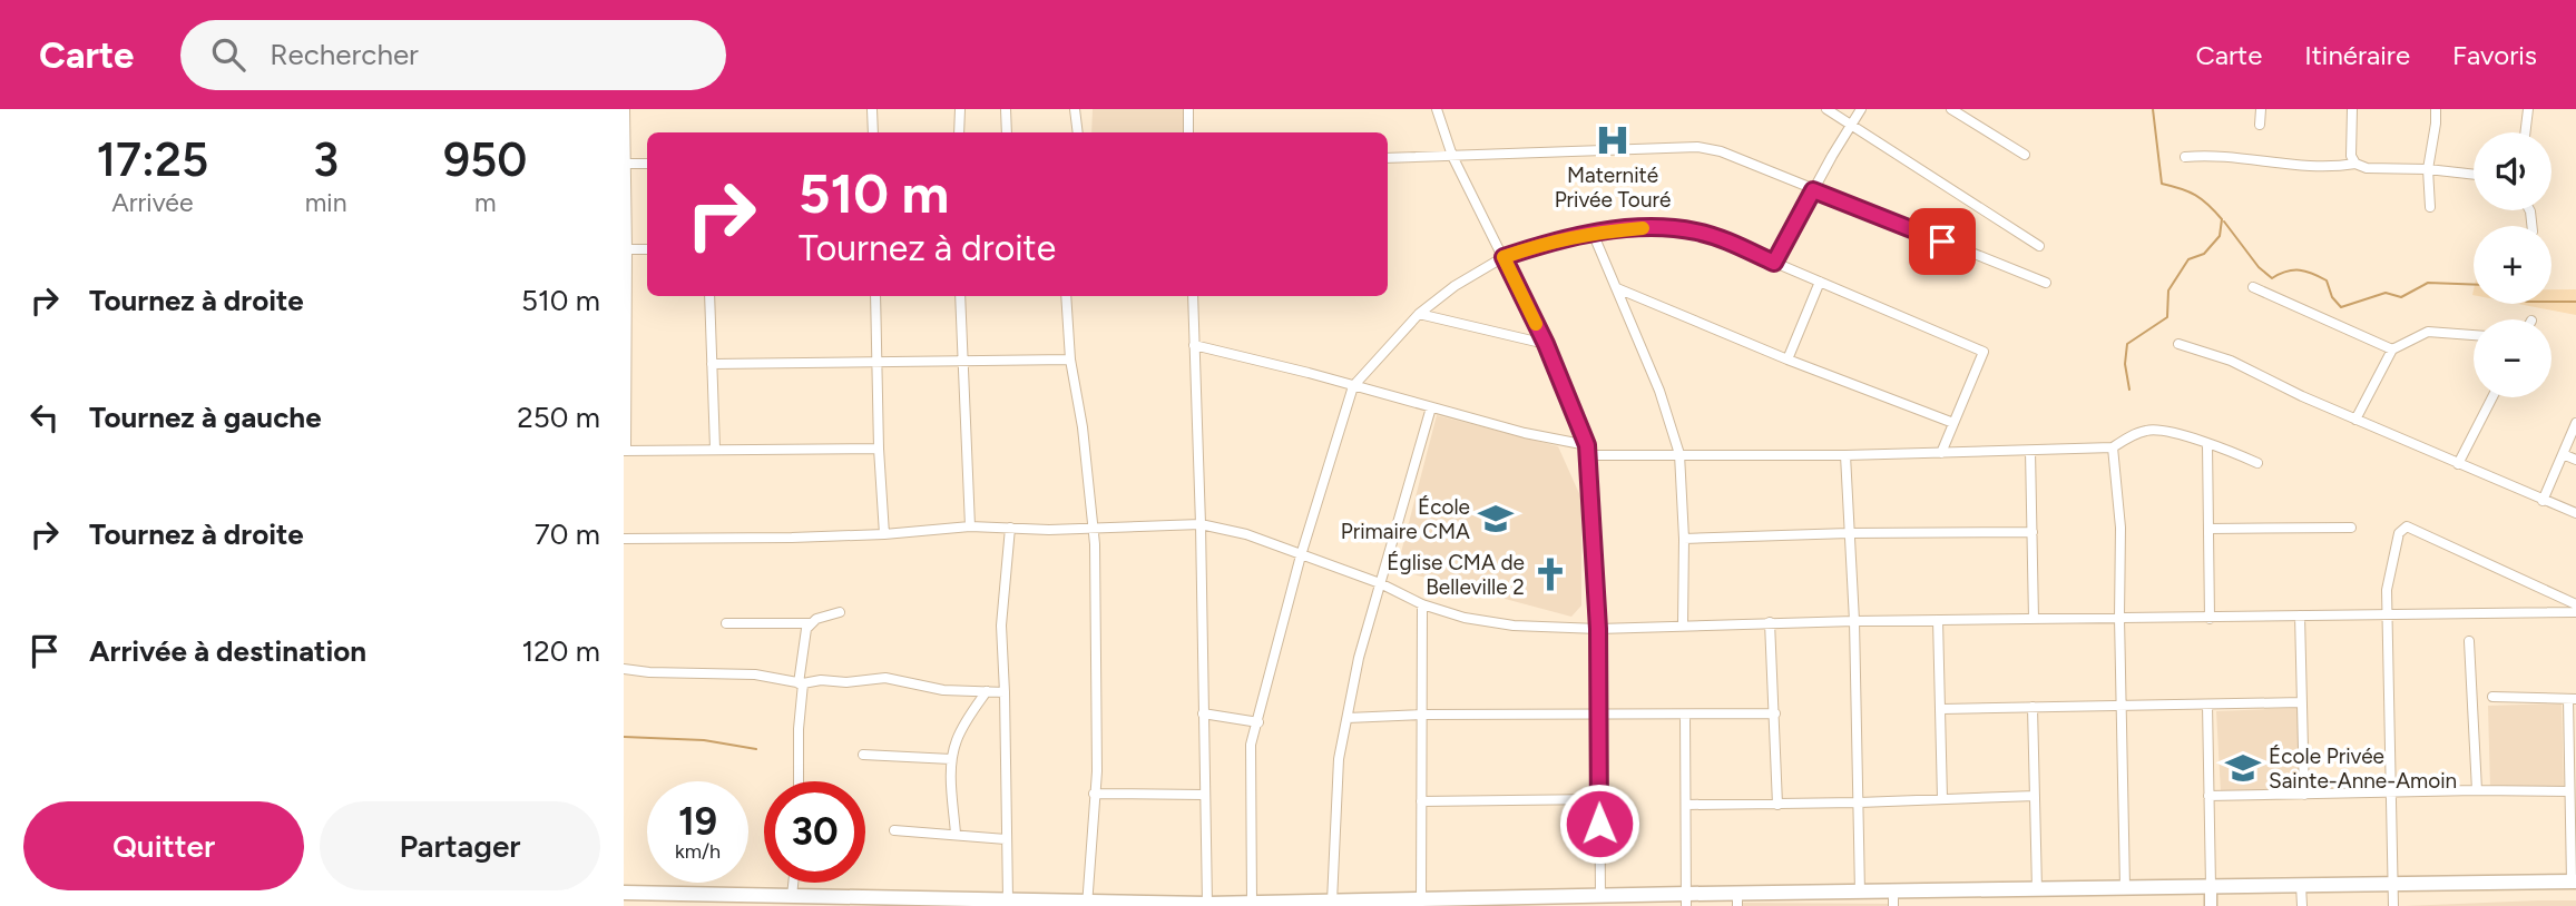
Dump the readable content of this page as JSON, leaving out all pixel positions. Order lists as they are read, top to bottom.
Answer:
{
  "places": {
    "hospital": ["Maternité Privée Touré"],
    "school or university": ["École Primaire CMA", "École Privée Sainte-Anne-Amoin"],
    "church": ["Église CMA de Belleville 2"]
  },
  "page": {
    "header": "Carte",
    "search": "Rechercher",
    "nav": ["Carte", "Itinéraire", "Favoris"],
    "eta": [
      "17:25",
      "Arrivée",
      "3",
      "min",
      "950",
      "m"
    ],
    "map_buttons": ["+", "−"],
    "turn": ["510 m", "Tournez à droite"],
    "list": [
      {
        "name": "Tournez à droite",
        "value": "510 m"
      },
      {
        "name": "Tournez à gauche",
        "value": "250 m"
      },
      {
        "name": "Tournez à droite",
        "value": "70 m"
      },
      {
        "name": "Arrivée à destination",
        "value": "120 m"
      }
    ],
    "speed": "19 km/h",
    "limit": "30",
    "buttons": ["Quitter", "Partager"]
  }
}
